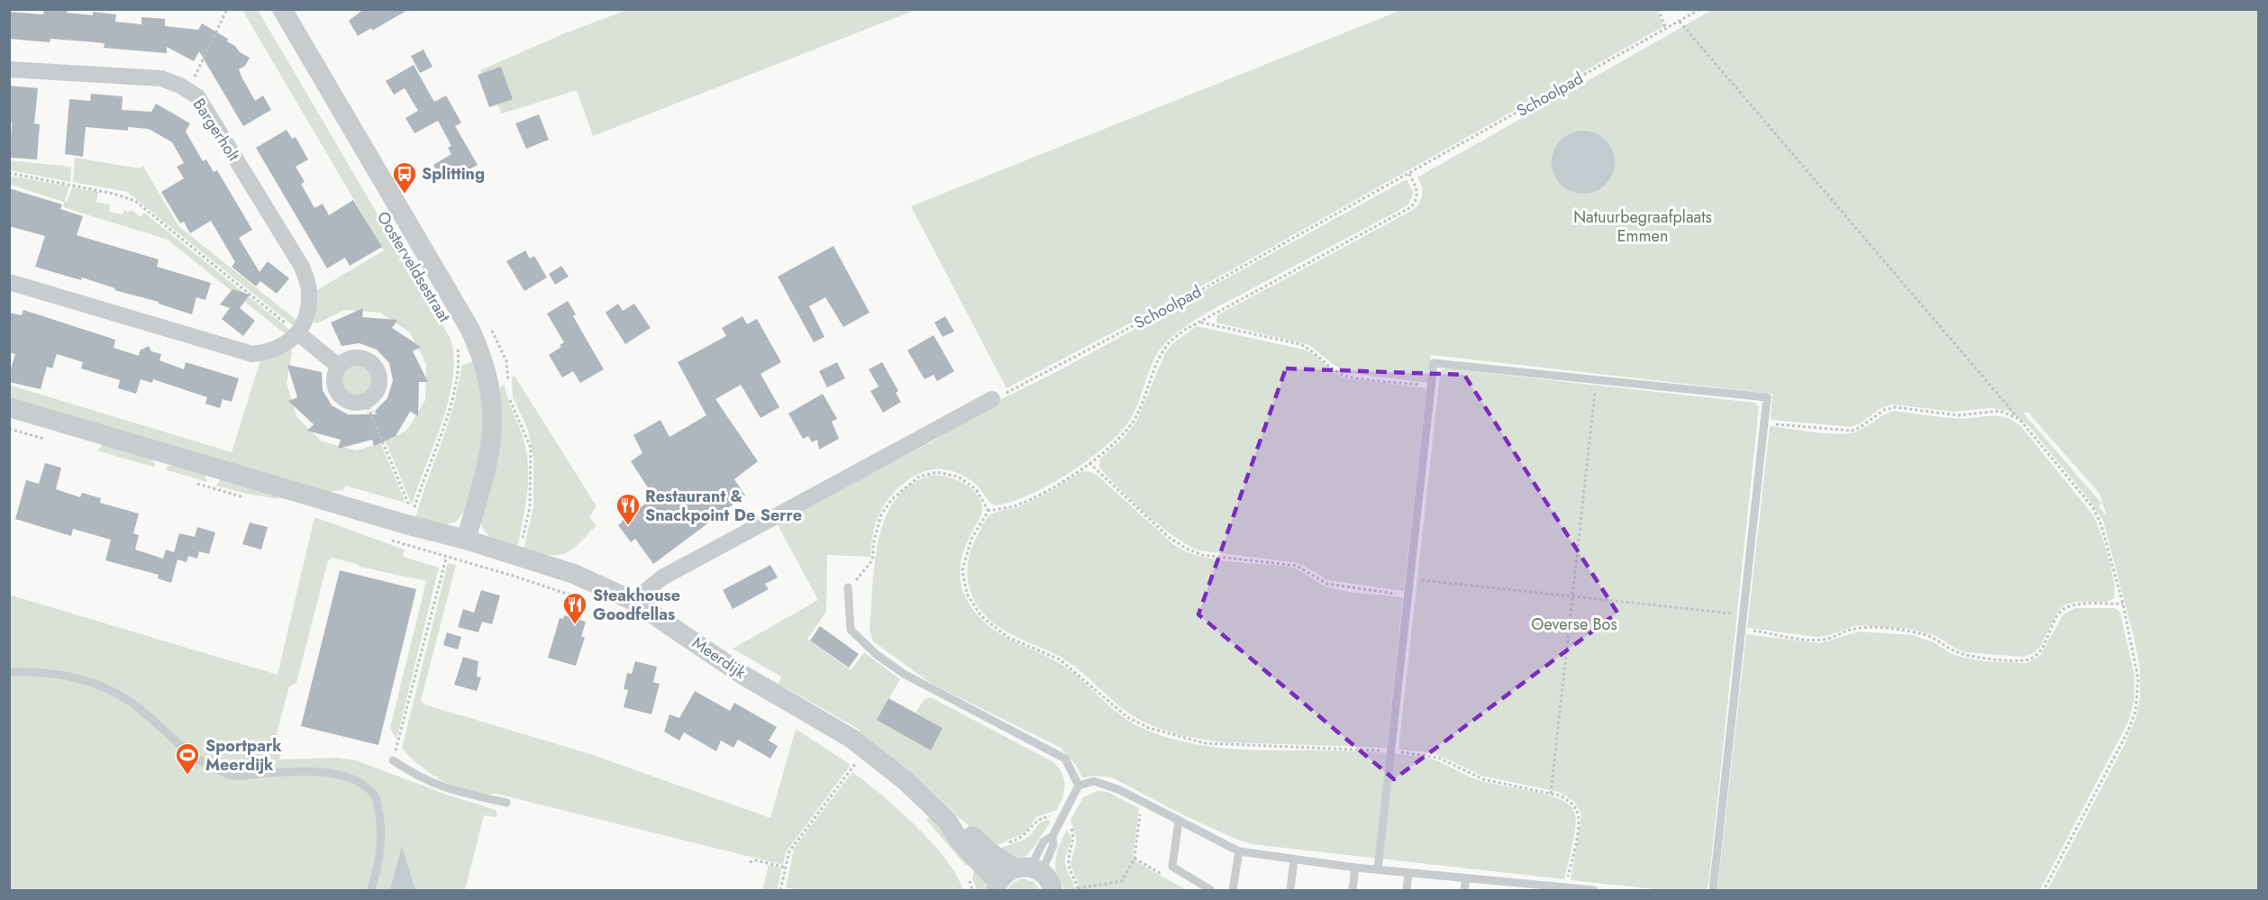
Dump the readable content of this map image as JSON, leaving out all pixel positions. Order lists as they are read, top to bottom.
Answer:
{
  "streets": {
    "street": ["Bargerholt", "Oosterveldsestraat", "Meerdijk"],
    "path": ["Schoolpad"]
  },
  "crossings": [
    ["Oosterveldsestraat", "Meerdijk"]
  ],
  "parks": ["Natuurbegraafplaats Emmen", "Oeverse Bos"],
  "places": {
    "bus stop": ["Splitting"],
    "restaurant": ["Restaurant & Snackpoint De Serre", "Steakhouse Goodfellas"],
    "sports": ["Sportpark Meerdijk"]
  }
}
